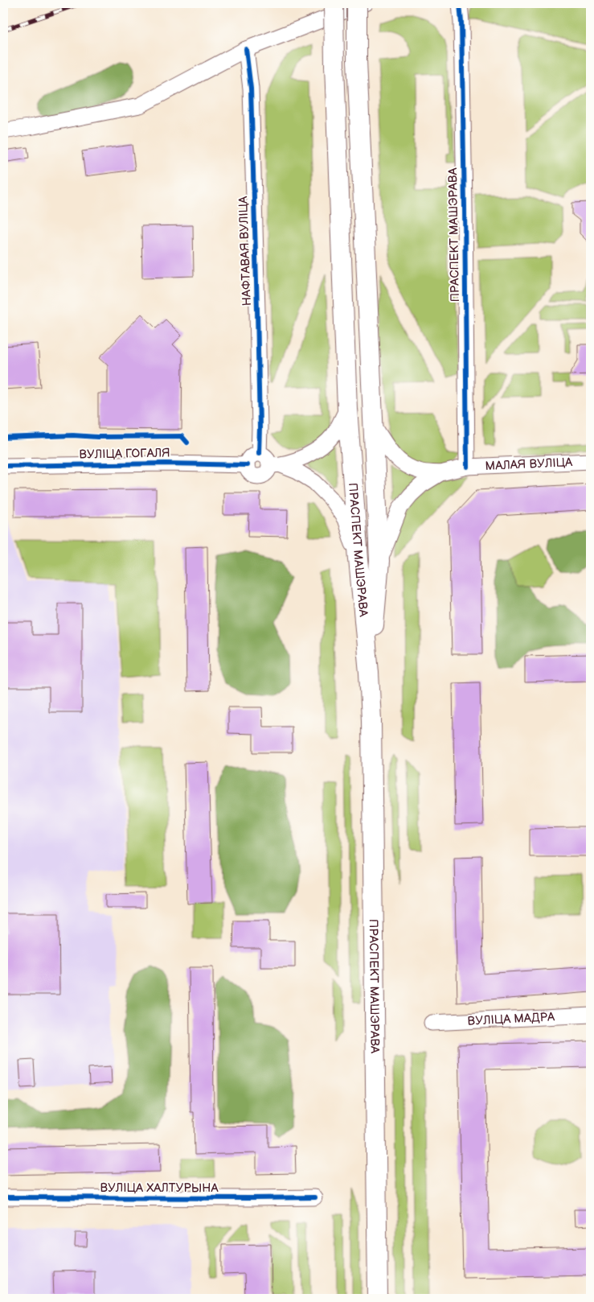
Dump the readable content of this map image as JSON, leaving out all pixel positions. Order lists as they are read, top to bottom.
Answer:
{
  "streets": {
    "main road": ["ПРАСПЕКТ МАШЭРАВА"],
    "street": [
      "НАФТАВАЯ ВУЛІЦА",
      "ВУЛІЦА ГОГАЛЯ",
      "МАЛАЯ ВУЛІЦА",
      "ВУЛІЦА МАДРА",
      "ВУЛІЦА ХАЛТУРЫНА"
    ]
  },
  "crossings": [
    ["ПРАСПЕКТ МАШЭРАВА", "МАЛАЯ ВУЛІЦА"],
    ["НАФТАВАЯ ВУЛІЦА", "ВУЛІЦА ГОГАЛЯ"]
  ]
}
